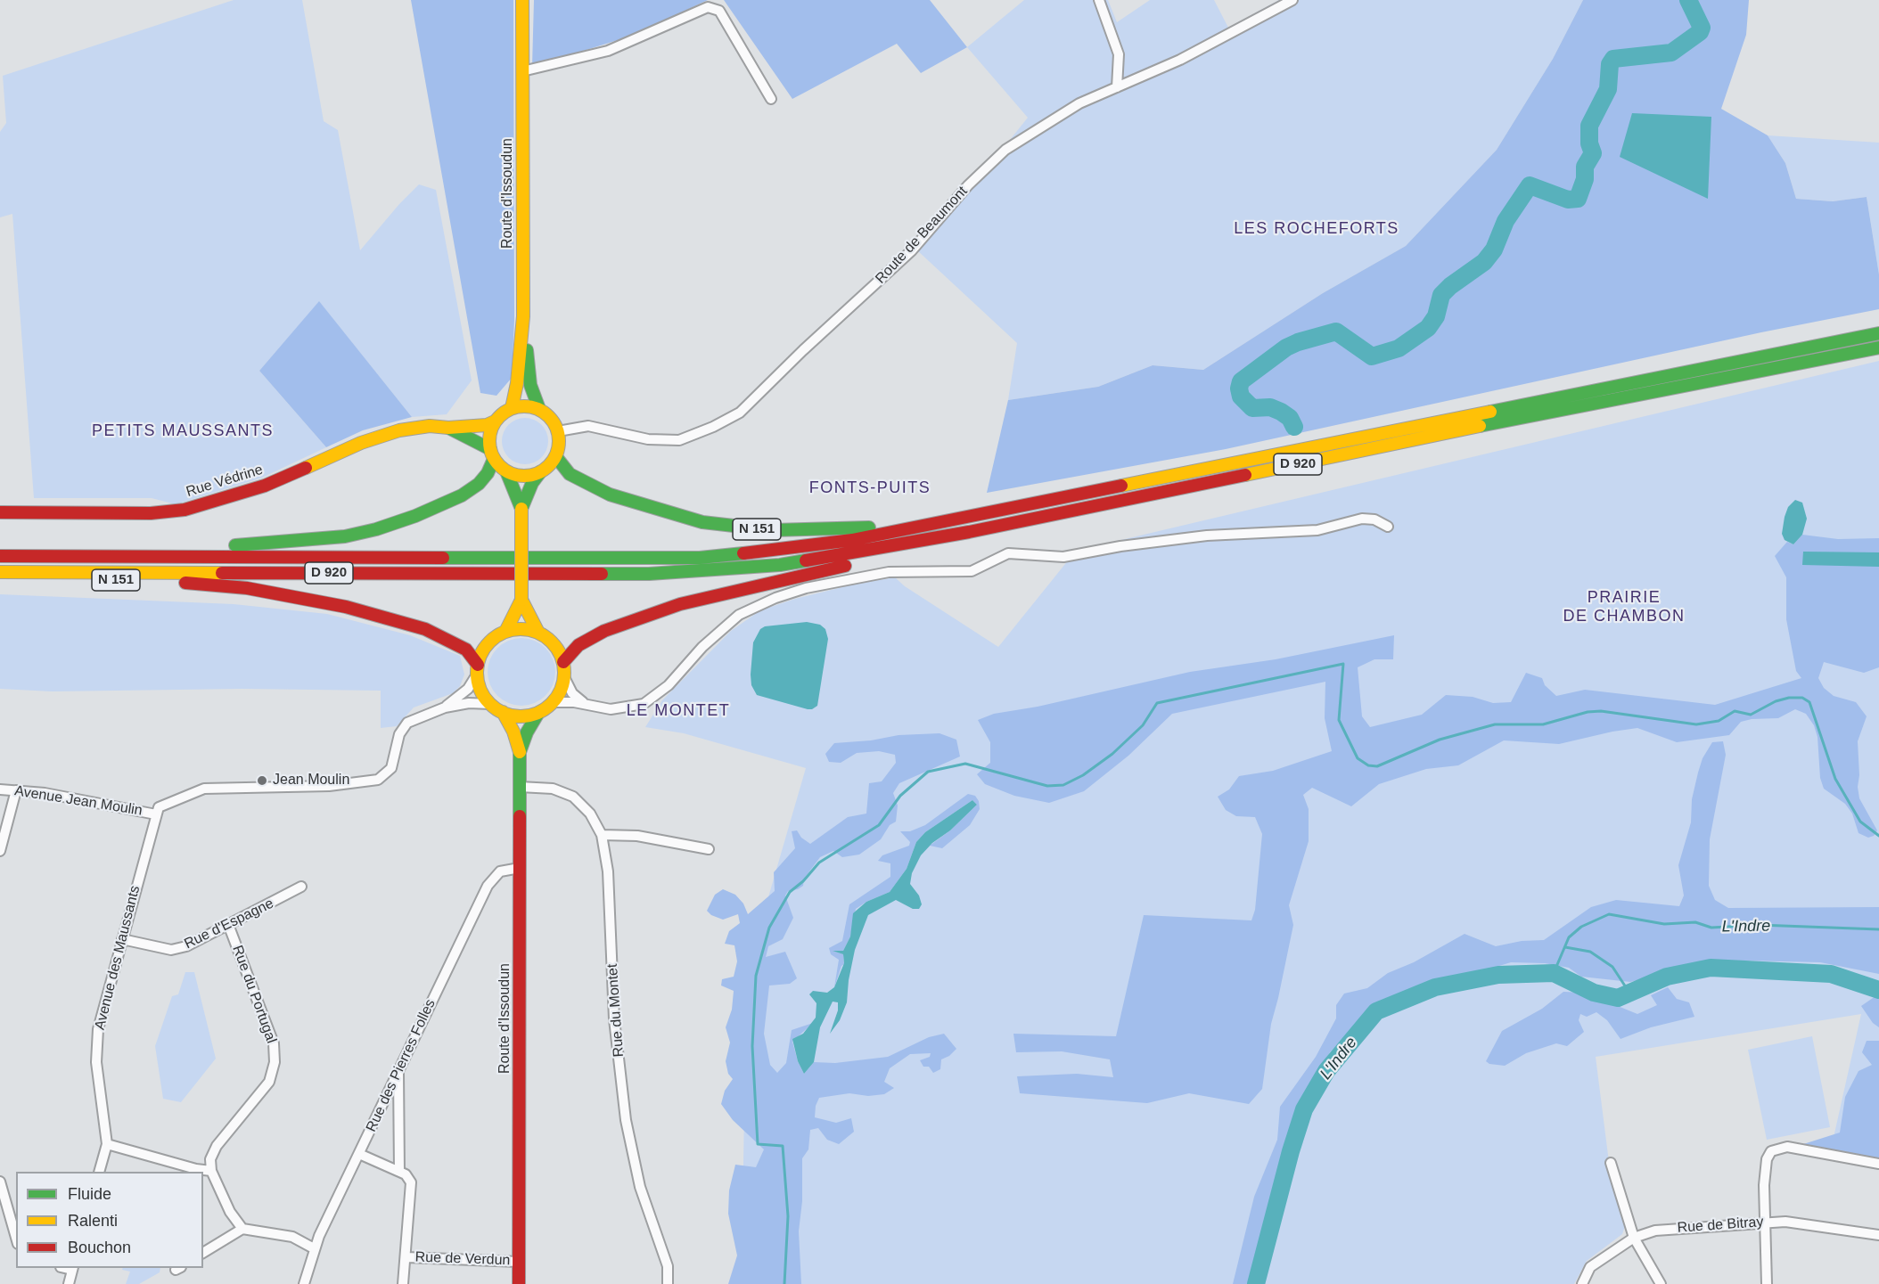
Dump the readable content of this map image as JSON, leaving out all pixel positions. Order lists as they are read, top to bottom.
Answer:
{
  "streets": {
    "main road": [
      "Route d'Issoudun",
      "D 920",
      "Rue Védrine",
      "N 151"
    ],
    "street": [
      "Route de Beaumont",
      "Avenue Jean Moulin",
      "Rue d'Espagne",
      "Avenue des Maussants",
      "Rue du Portugal",
      "Rue du Montet",
      "Rue des Pierres Folles",
      "Rue de Bitray",
      "Rue de Verdun"
    ]
  },
  "crossings": [
    ["Route d'Issoudun", "Route de Beaumont"],
    ["Route d'Issoudun", "D 920"],
    ["Route d'Issoudun", "Rue Védrine"],
    ["Route d'Issoudun", "N 151"],
    ["Route d'Issoudun", "Avenue Jean Moulin"],
    ["Route d'Issoudun", "Rue du Montet"],
    ["Route d'Issoudun", "Rue des Pierres Folles"],
    ["Route d'Issoudun", "Rue de Verdun"],
    ["Route de Beaumont", "D 920"],
    ["Route de Beaumont", "Rue Védrine"],
    ["Route de Beaumont", "N 151"],
    ["D 920", "Rue Védrine"],
    ["D 920", "N 151"],
    ["D 920", "Avenue Jean Moulin"],
    ["Rue Védrine", "N 151"],
    ["N 151", "Avenue Jean Moulin"],
    ["Avenue Jean Moulin", "Avenue des Maussants"],
    ["Rue d'Espagne", "Avenue des Maussants"],
    ["Rue d'Espagne", "Rue du Portugal"],
    ["Rue des Pierres Folles", "Rue de Verdun"]
  ],
  "districts": [
    "LES ROCHEFORTS",
    "PETITS MAUSSANTS",
    "FONTS-PUITS",
    "PRAIRIE DE CHAMBON",
    "LE MONTET"
  ],
  "water": ["L'Indre"],
  "places": ["Jean Moulin"],
  "legend": ["Fluide", "Ralenti", "Bouchon"]
}
